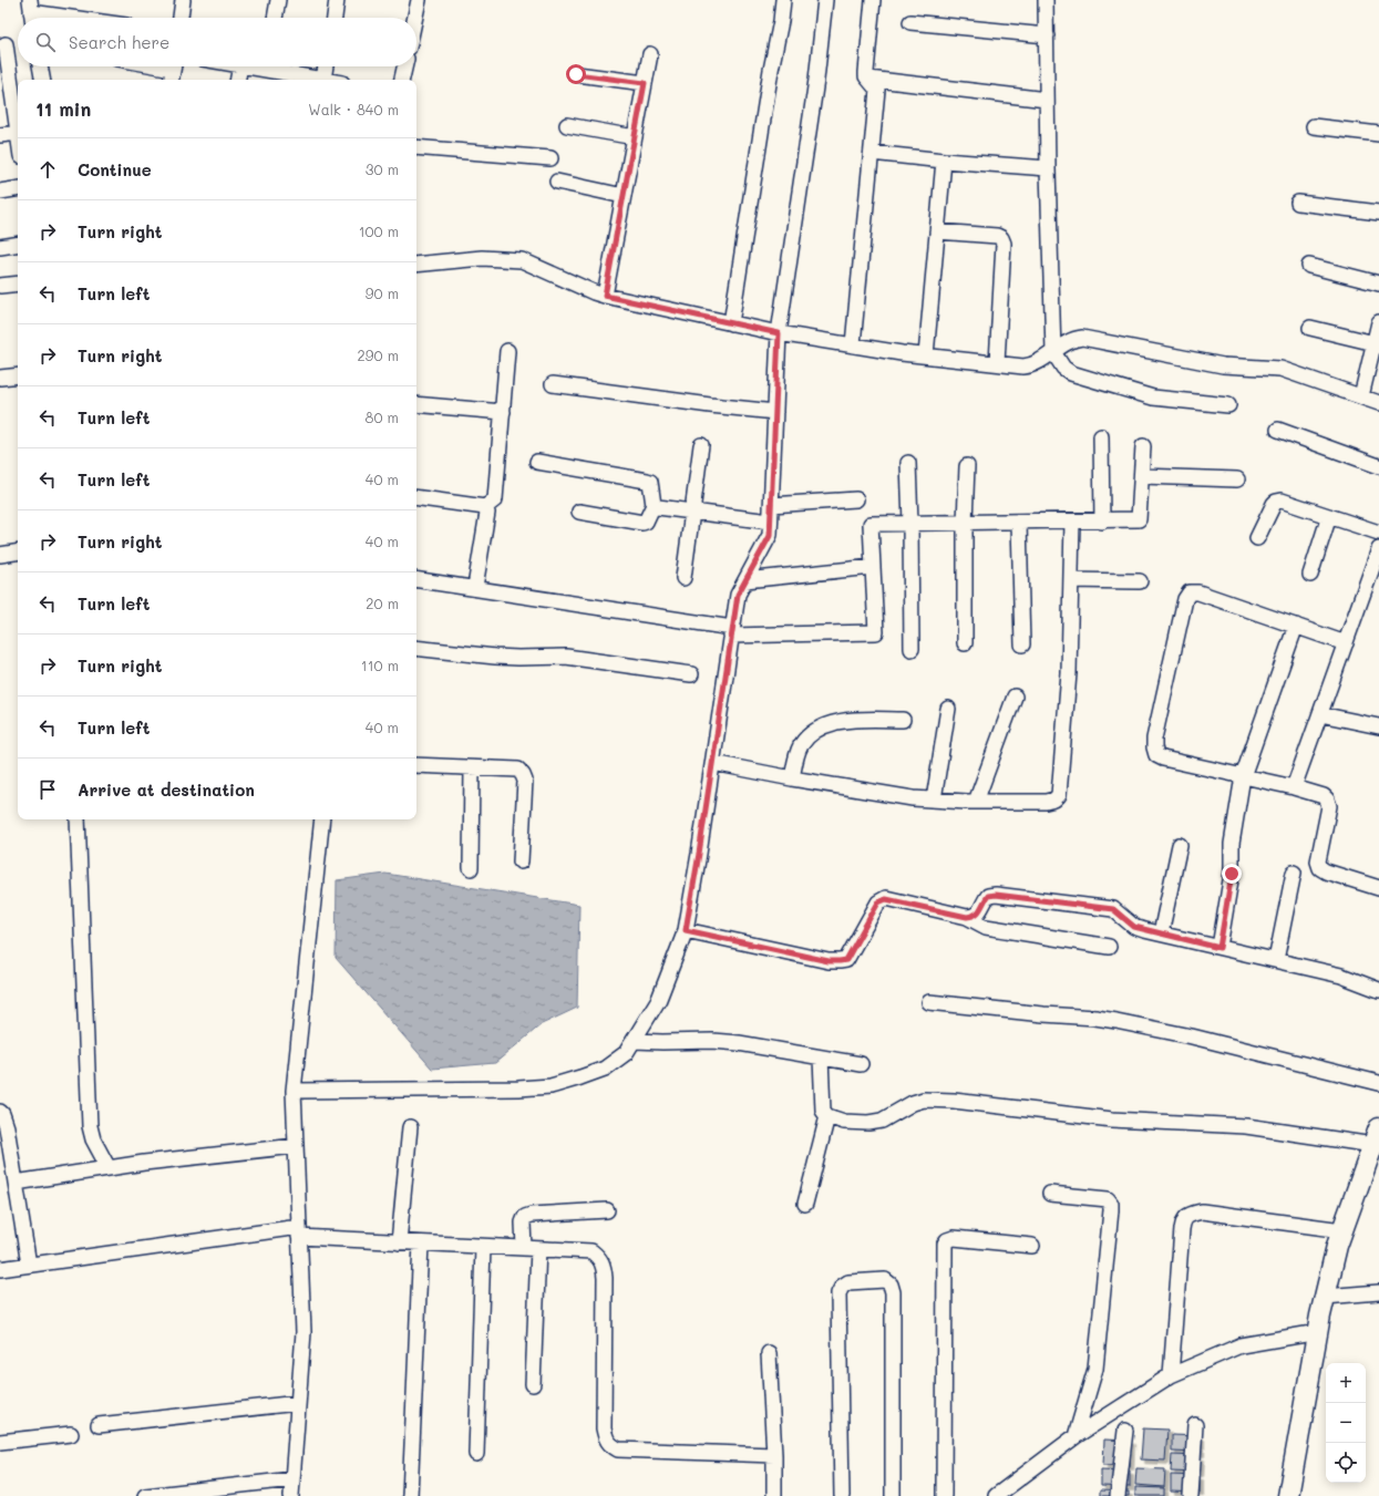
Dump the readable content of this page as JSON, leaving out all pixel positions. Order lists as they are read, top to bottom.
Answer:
{
  "page": {
    "search": "Search here",
    "heading": ["11 min", "Walk · 840 m"],
    "list": [
      ["Continue", "30 m"],
      ["Turn right", "100 m"],
      ["Turn left", "90 m"],
      ["Turn right", "290 m"],
      ["Turn left", "80 m"],
      ["Turn left", "40 m"],
      ["Turn right", "40 m"],
      ["Turn left", "20 m"],
      ["Turn right", "110 m"],
      ["Turn left", "40 m"],
      "Arrive at destination"
    ],
    "map_buttons": ["+", "−"]
  }
}
